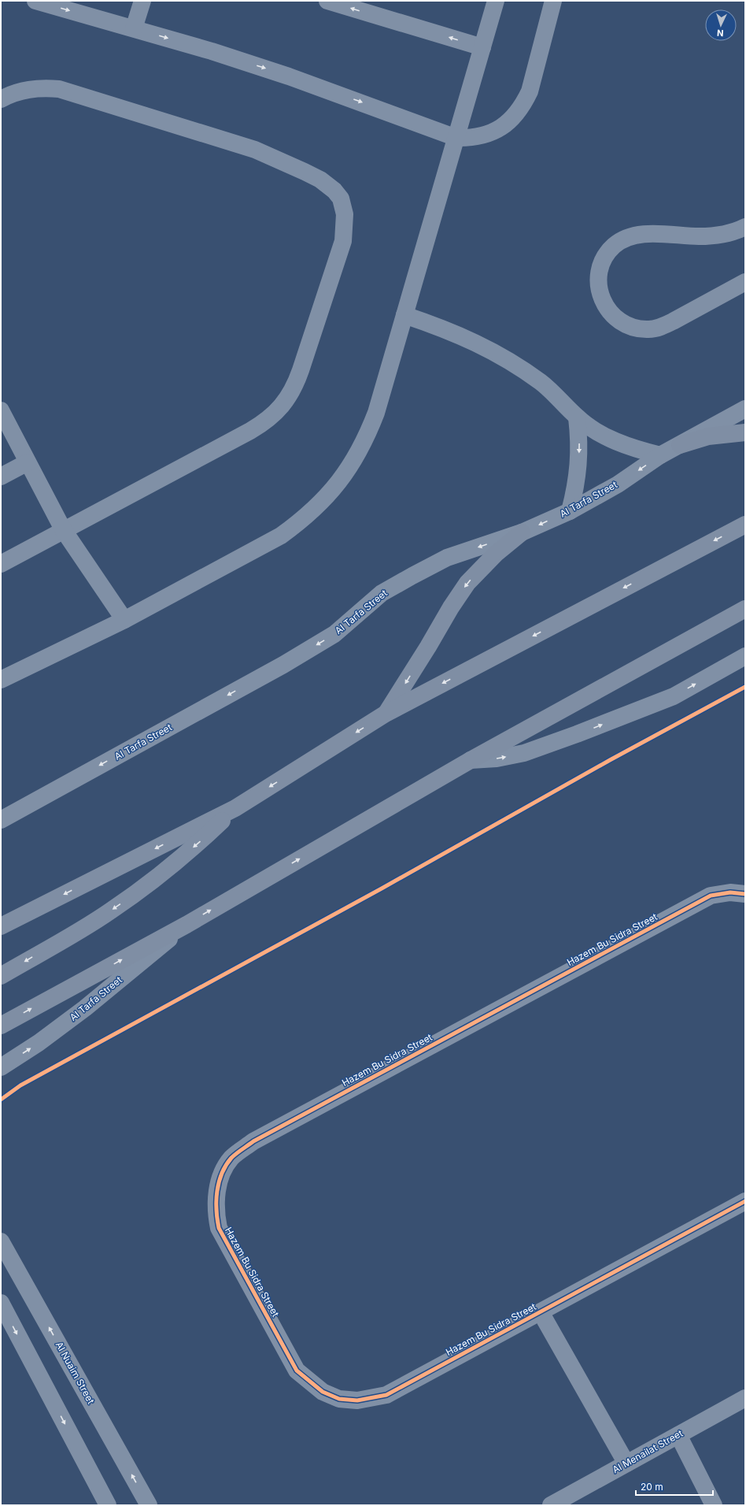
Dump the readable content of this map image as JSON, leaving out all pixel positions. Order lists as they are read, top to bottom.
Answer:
{
  "streets": {
    "main road": ["Al Tarfa Street"],
    "street": ["Hazem Bu Sidra Street", "Al Nuaim Street", "Al Menailat Street"]
  },
  "crossings": [
    ["Hazem Bu Sidra Street", "Al Menailat Street"]
  ],
  "scale_bar": "20 m",
  "north": "bottom"
}
